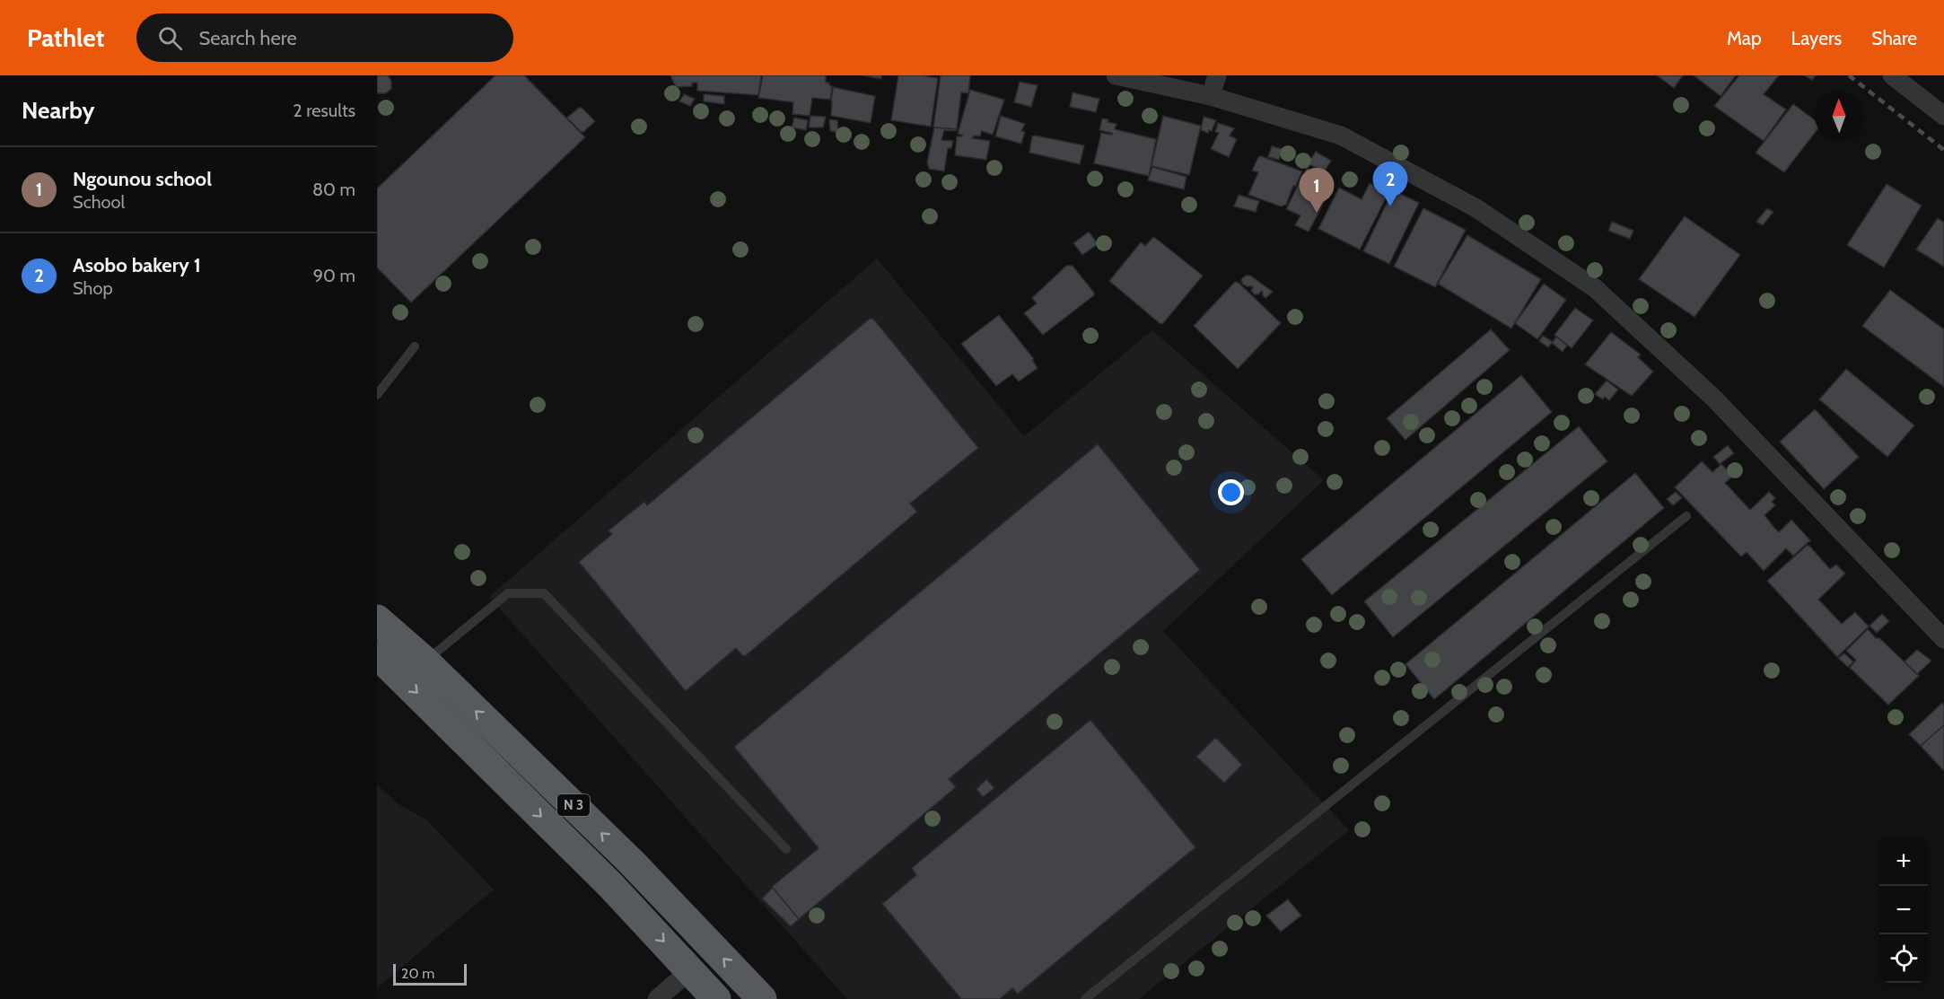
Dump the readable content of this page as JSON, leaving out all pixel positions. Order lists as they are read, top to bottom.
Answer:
{
  "streets": {
    "highway": ["N 3"]
  },
  "scale_bar": "20 m",
  "north": "top",
  "page": {
    "header": "Pathlet",
    "search": "Search here",
    "nav": ["Map", "Layers", "Share"],
    "heading": ["Nearby", "2 results"],
    "list": [
      {
        "mark": "1",
        "name": "Ngounou school",
        "note": "School",
        "value": "80 m"
      },
      {
        "mark": "2",
        "name": "Asobo bakery 1",
        "note": "Shop",
        "value": "90 m"
      }
    ],
    "pins": ["2", "1"],
    "map_buttons": ["+", "−"],
    "scale": "20 m"
  }
}
